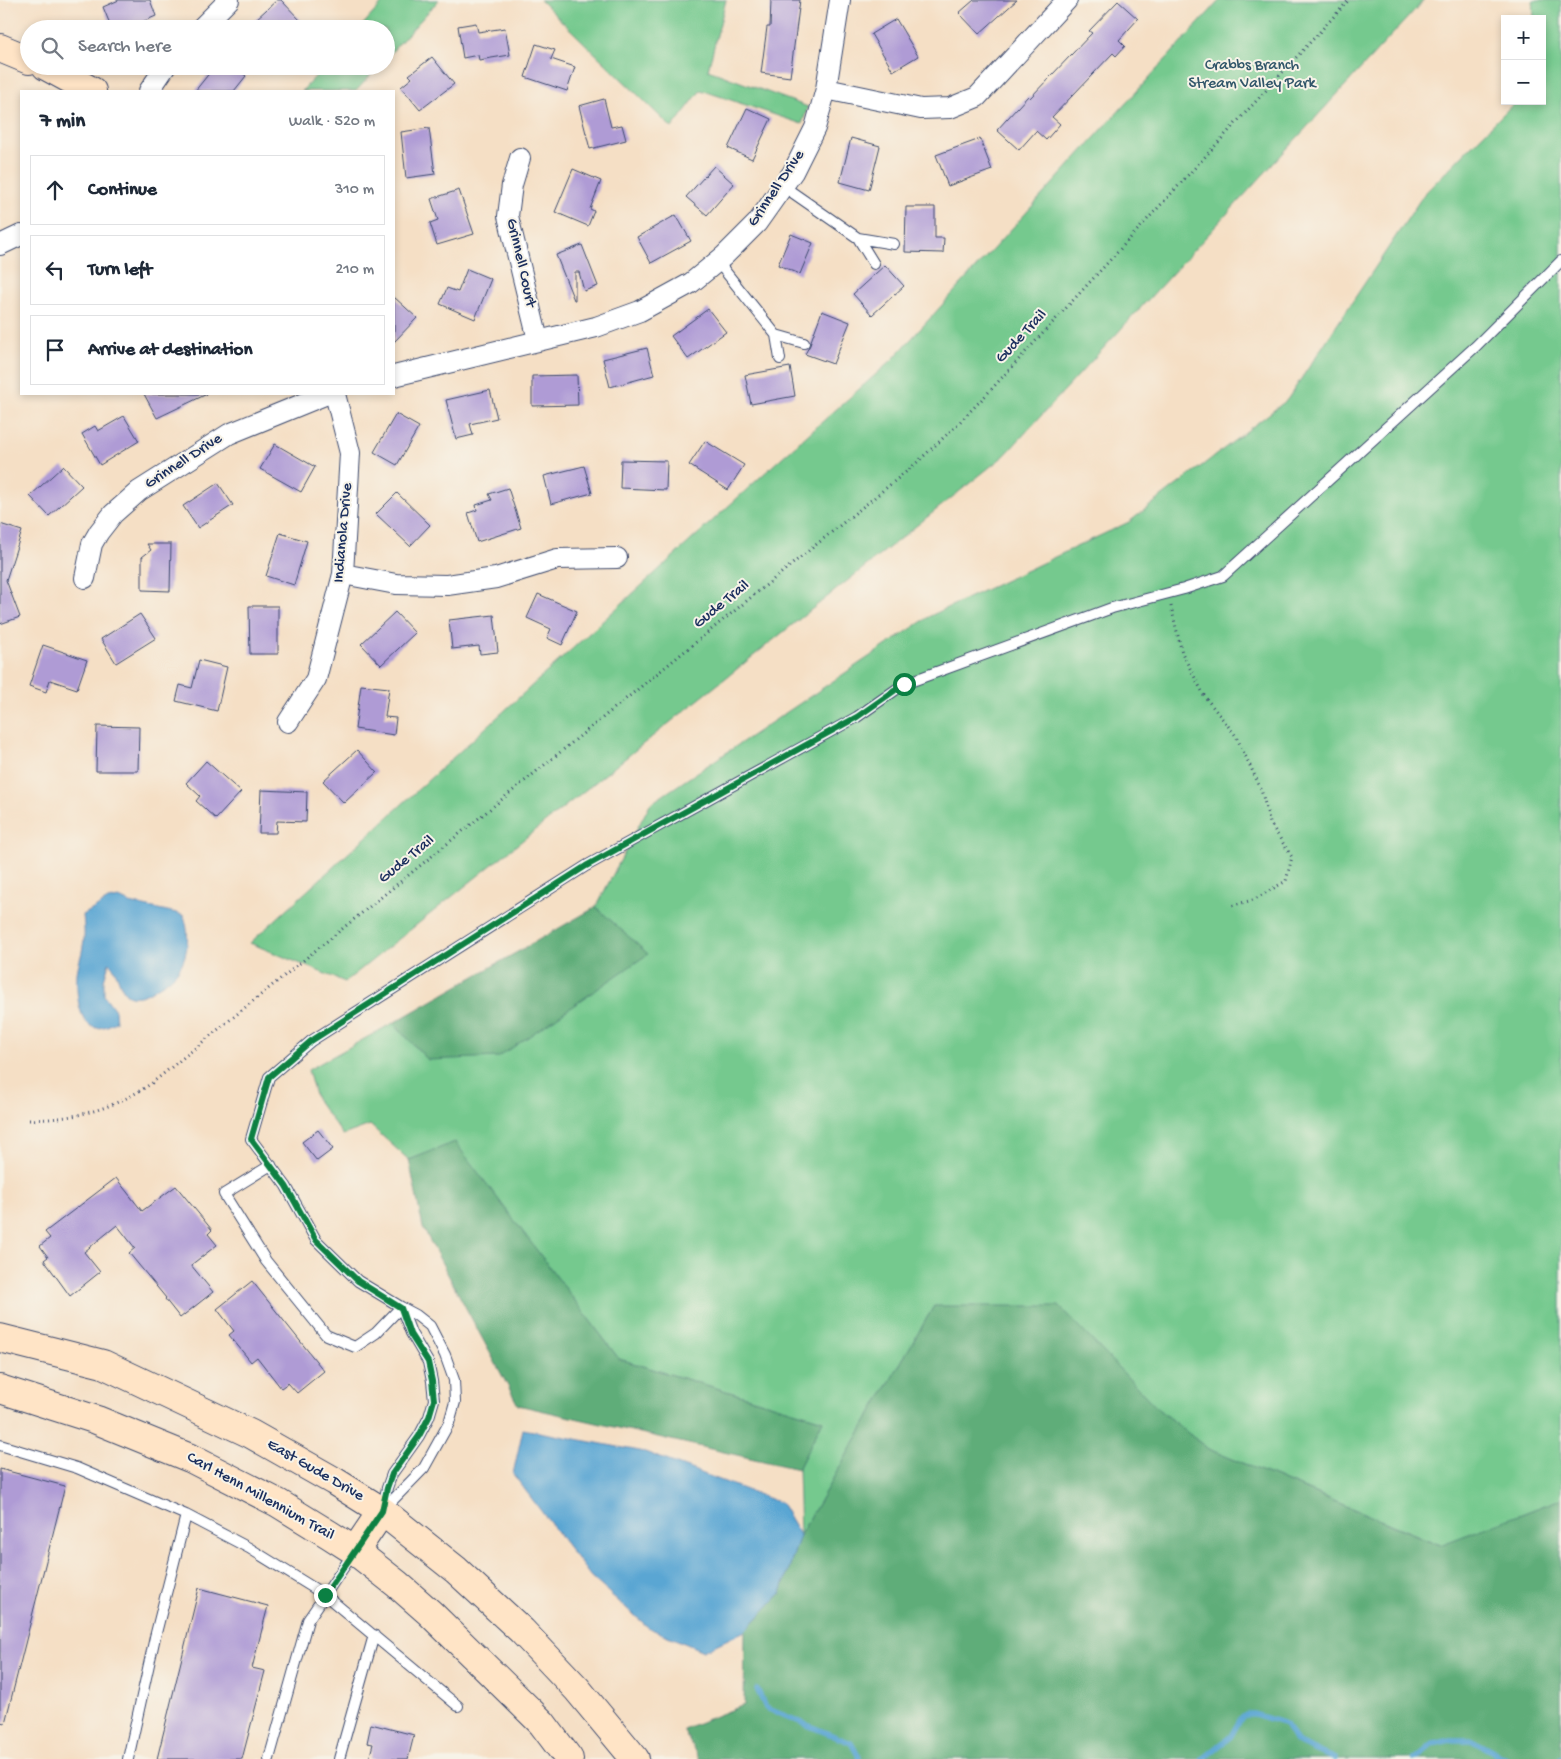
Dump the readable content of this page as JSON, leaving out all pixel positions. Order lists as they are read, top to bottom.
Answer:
{
  "streets": {
    "main road": ["East Gude Drive"],
    "street": ["Grinnell Drive", "Grinnell Court", "Indianola Drive"],
    "path": ["Gude Trail"]
  },
  "crossings": [
    ["Grinnell Drive", "Grinnell Court"]
  ],
  "parks": ["Crabbs Branch Stream Valley Park"],
  "page": {
    "map_buttons": ["+", "−"],
    "search": "Search here",
    "heading": ["7 min", "Walk · 520 m"],
    "list": [
      ["Continue", "310 m"],
      ["Turn left", "210 m"],
      "Arrive at destination"
    ]
  }
}
